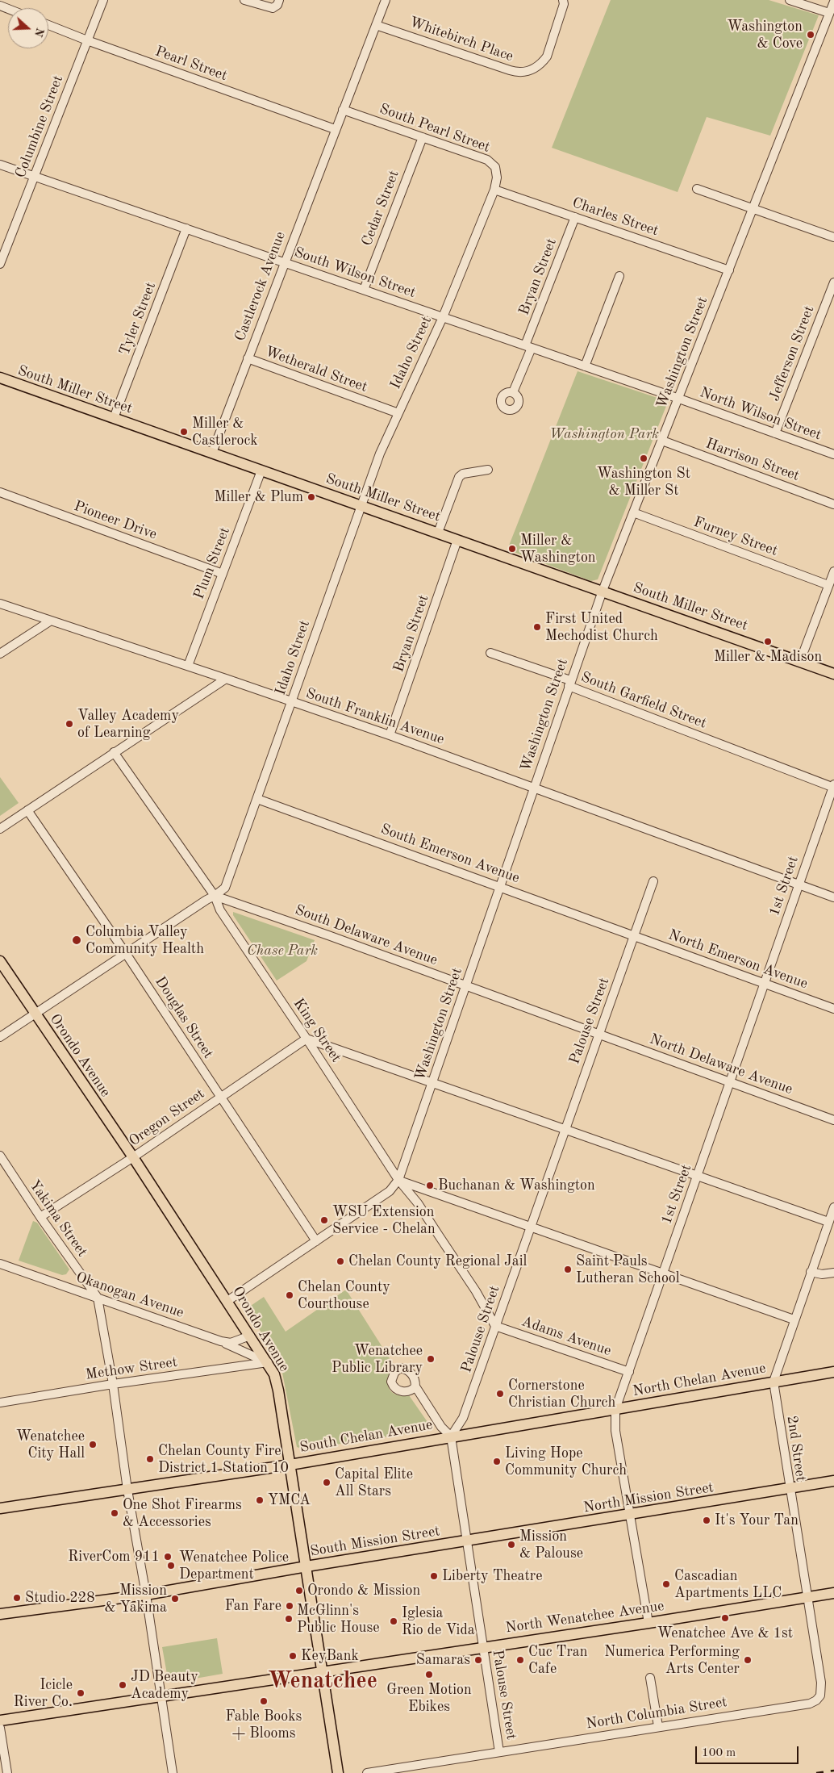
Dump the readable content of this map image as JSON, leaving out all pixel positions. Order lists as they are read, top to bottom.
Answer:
{
  "streets": {
    "main road": [
      "South Miller Street",
      "Orondo Avenue",
      "North Chelan Avenue",
      "South Chelan Avenue",
      "North Mission Street",
      "South Mission Street",
      "North Wenatchee Avenue"
    ],
    "street": [
      "Whitebirch Place",
      "Pearl Street",
      "Columbine Street",
      "South Pearl Street",
      "Cedar Street",
      "Charles Street",
      "South Wilson Street",
      "Bryan Street",
      "Castlerock Avenue",
      "Tyler Street",
      "Idaho Street",
      "Washington Street",
      "Jefferson Street",
      "Wetherald Street",
      "North Wilson Street",
      "Harrison Street",
      "Pioneer Drive",
      "Furney Street",
      "Plum Street",
      "South Garfield Street",
      "South Franklin Avenue",
      "South Emerson Avenue",
      "1st Street",
      "South Delaware Avenue",
      "North Emerson Avenue",
      "Douglas Street",
      "Palouse Street",
      "King Street",
      "North Delaware Avenue",
      "Oregon Street",
      "Yakima Street",
      "Okanogan Avenue",
      "Adams Avenue",
      "Methow Street",
      "2nd Street",
      "North Columbia Street"
    ]
  },
  "crossings": [
    ["Pearl Street", "Columbine Street"],
    ["Pearl Street", "Castlerock Avenue"],
    ["Columbine Street", "South Wilson Street"],
    ["South Pearl Street", "Cedar Street"],
    ["South Pearl Street", "Charles Street"],
    ["South Pearl Street", "Castlerock Avenue"],
    ["South Pearl Street", "Idaho Street"],
    ["Cedar Street", "South Wilson Street"],
    ["Charles Street", "Bryan Street"],
    ["Charles Street", "Idaho Street"],
    ["Charles Street", "Washington Street"],
    ["South Wilson Street", "Bryan Street"],
    ["South Wilson Street", "Castlerock Avenue"],
    ["South Wilson Street", "Tyler Street"],
    ["South Wilson Street", "Idaho Street"],
    ["South Wilson Street", "Washington Street"],
    ["South Wilson Street", "North Wilson Street"],
    ["Bryan Street", "South Miller Street"],
    ["Bryan Street", "South Franklin Avenue"],
    ["Castlerock Avenue", "Wetherald Street"],
    ["Castlerock Avenue", "South Miller Street"],
    ["Tyler Street", "South Miller Street"],
    ["Idaho Street", "Wetherald Street"],
    ["Idaho Street", "South Miller Street"],
    ["Idaho Street", "South Franklin Avenue"],
    ["Idaho Street", "South Emerson Avenue"],
    ["Idaho Street", "South Delaware Avenue"],
    ["Idaho Street", "Douglas Street"],
    ["Idaho Street", "King Street"],
    ["Idaho Street", "Orondo Avenue"],
    ["Washington Street", "South Miller Street"],
    ["Washington Street", "North Wilson Street"],
    ["Washington Street", "Harrison Street"],
    ["Washington Street", "Furney Street"],
    ["Washington Street", "South Garfield Street"],
    ["Washington Street", "South Franklin Avenue"],
    ["Washington Street", "South Emerson Avenue"],
    ["Washington Street", "South Delaware Avenue"],
    ["Washington Street", "Douglas Street"],
    ["Washington Street", "King Street"],
    ["Washington Street", "Orondo Avenue"],
    ["Jefferson Street", "North Wilson Street"],
    ["South Miller Street", "Plum Street"],
    ["Pioneer Drive", "Plum Street"],
    ["Plum Street", "South Franklin Avenue"],
    ["South Garfield Street", "1st Street"],
    ["South Franklin Avenue", "1st Street"],
    ["South Emerson Avenue", "North Emerson Avenue"],
    ["South Emerson Avenue", "Palouse Street"],
    ["1st Street", "North Emerson Avenue"],
    ["1st Street", "North Delaware Avenue"],
    ["1st Street", "Adams Avenue"],
    ["1st Street", "North Chelan Avenue"],
    ["1st Street", "North Mission Street"],
    ["1st Street", "North Wenatchee Avenue"],
    ["South Delaware Avenue", "Palouse Street"],
    ["South Delaware Avenue", "King Street"],
    ["South Delaware Avenue", "North Delaware Avenue"],
    ["North Emerson Avenue", "Palouse Street"],
    ["Douglas Street", "Oregon Street"],
    ["Palouse Street", "King Street"],
    ["Palouse Street", "North Delaware Avenue"],
    ["Palouse Street", "Adams Avenue"],
    ["Palouse Street", "North Chelan Avenue"],
    ["Palouse Street", "South Chelan Avenue"],
    ["Palouse Street", "North Mission Street"],
    ["Palouse Street", "South Mission Street"],
    ["Palouse Street", "North Wenatchee Avenue"],
    ["Palouse Street", "North Columbia Street"],
    ["King Street", "Oregon Street"],
    ["King Street", "Adams Avenue"],
    ["Orondo Avenue", "Oregon Street"],
    ["Orondo Avenue", "Okanogan Avenue"],
    ["Orondo Avenue", "Methow Street"],
    ["Orondo Avenue", "South Chelan Avenue"],
    ["Orondo Avenue", "South Mission Street"],
    ["Orondo Avenue", "North Wenatchee Avenue"],
    ["Oregon Street", "Yakima Street"],
    ["Yakima Street", "Okanogan Avenue"],
    ["Yakima Street", "Methow Street"],
    ["Yakima Street", "South Chelan Avenue"],
    ["Yakima Street", "South Mission Street"],
    ["Yakima Street", "North Wenatchee Avenue"],
    ["North Chelan Avenue", "South Chelan Avenue"],
    ["North Chelan Avenue", "2nd Street"],
    ["2nd Street", "North Mission Street"],
    ["2nd Street", "North Wenatchee Avenue"],
    ["2nd Street", "North Columbia Street"],
    ["North Mission Street", "South Mission Street"]
  ],
  "districts": ["Wenatchee"],
  "parks": ["Washington Park", "Chase Park"],
  "places": [
    "Washington & Cove",
    "Miller & Castlerock",
    "Washington St & Miller St",
    "Miller & Plum",
    "Miller & Washington",
    "First United Mechodist Church",
    "Miller & Madison",
    "Valley Academy of Learning",
    "Columbia Valley Community Health",
    "Buchanan & Washington",
    "WSU Extension Service - Chelan",
    "Chelan County Regional Jail",
    "Saint Pauls Lutheran School",
    "Chelan County Courthouse",
    "Wenatchee Public Library",
    "Cornerstone Christian Church",
    "Wenatchee City Hall",
    "Chelan County Fire District 1 Station 10",
    "Living Hope Community Church",
    "Capital Elite All Stars",
    "YMCA",
    "One Shot Firearms & Accessories",
    "It's Your Tan",
    "Mission & Palouse",
    "RiverCom 911",
    "Wenatchee Police Department",
    "Liberty Theatre",
    "Cascadian Apartments LLC",
    "Orondo & Mission",
    "Studio 228",
    "Mission & Yakima",
    "Fan Fare",
    "Wenatchee Ave & 1st",
    "McGlinn's Public House",
    "Iglesia Rio de Vida",
    "KeyBank",
    "Samaras",
    "Cuc Tran Cafe",
    "Numerica Performing Arts Center",
    "Green Motion Ebikes",
    "JD Beauty Academy",
    "Icicle River Co.",
    "Fable Books + Blooms"
  ],
  "scale_bar": "100 m",
  "north": "right"
}
